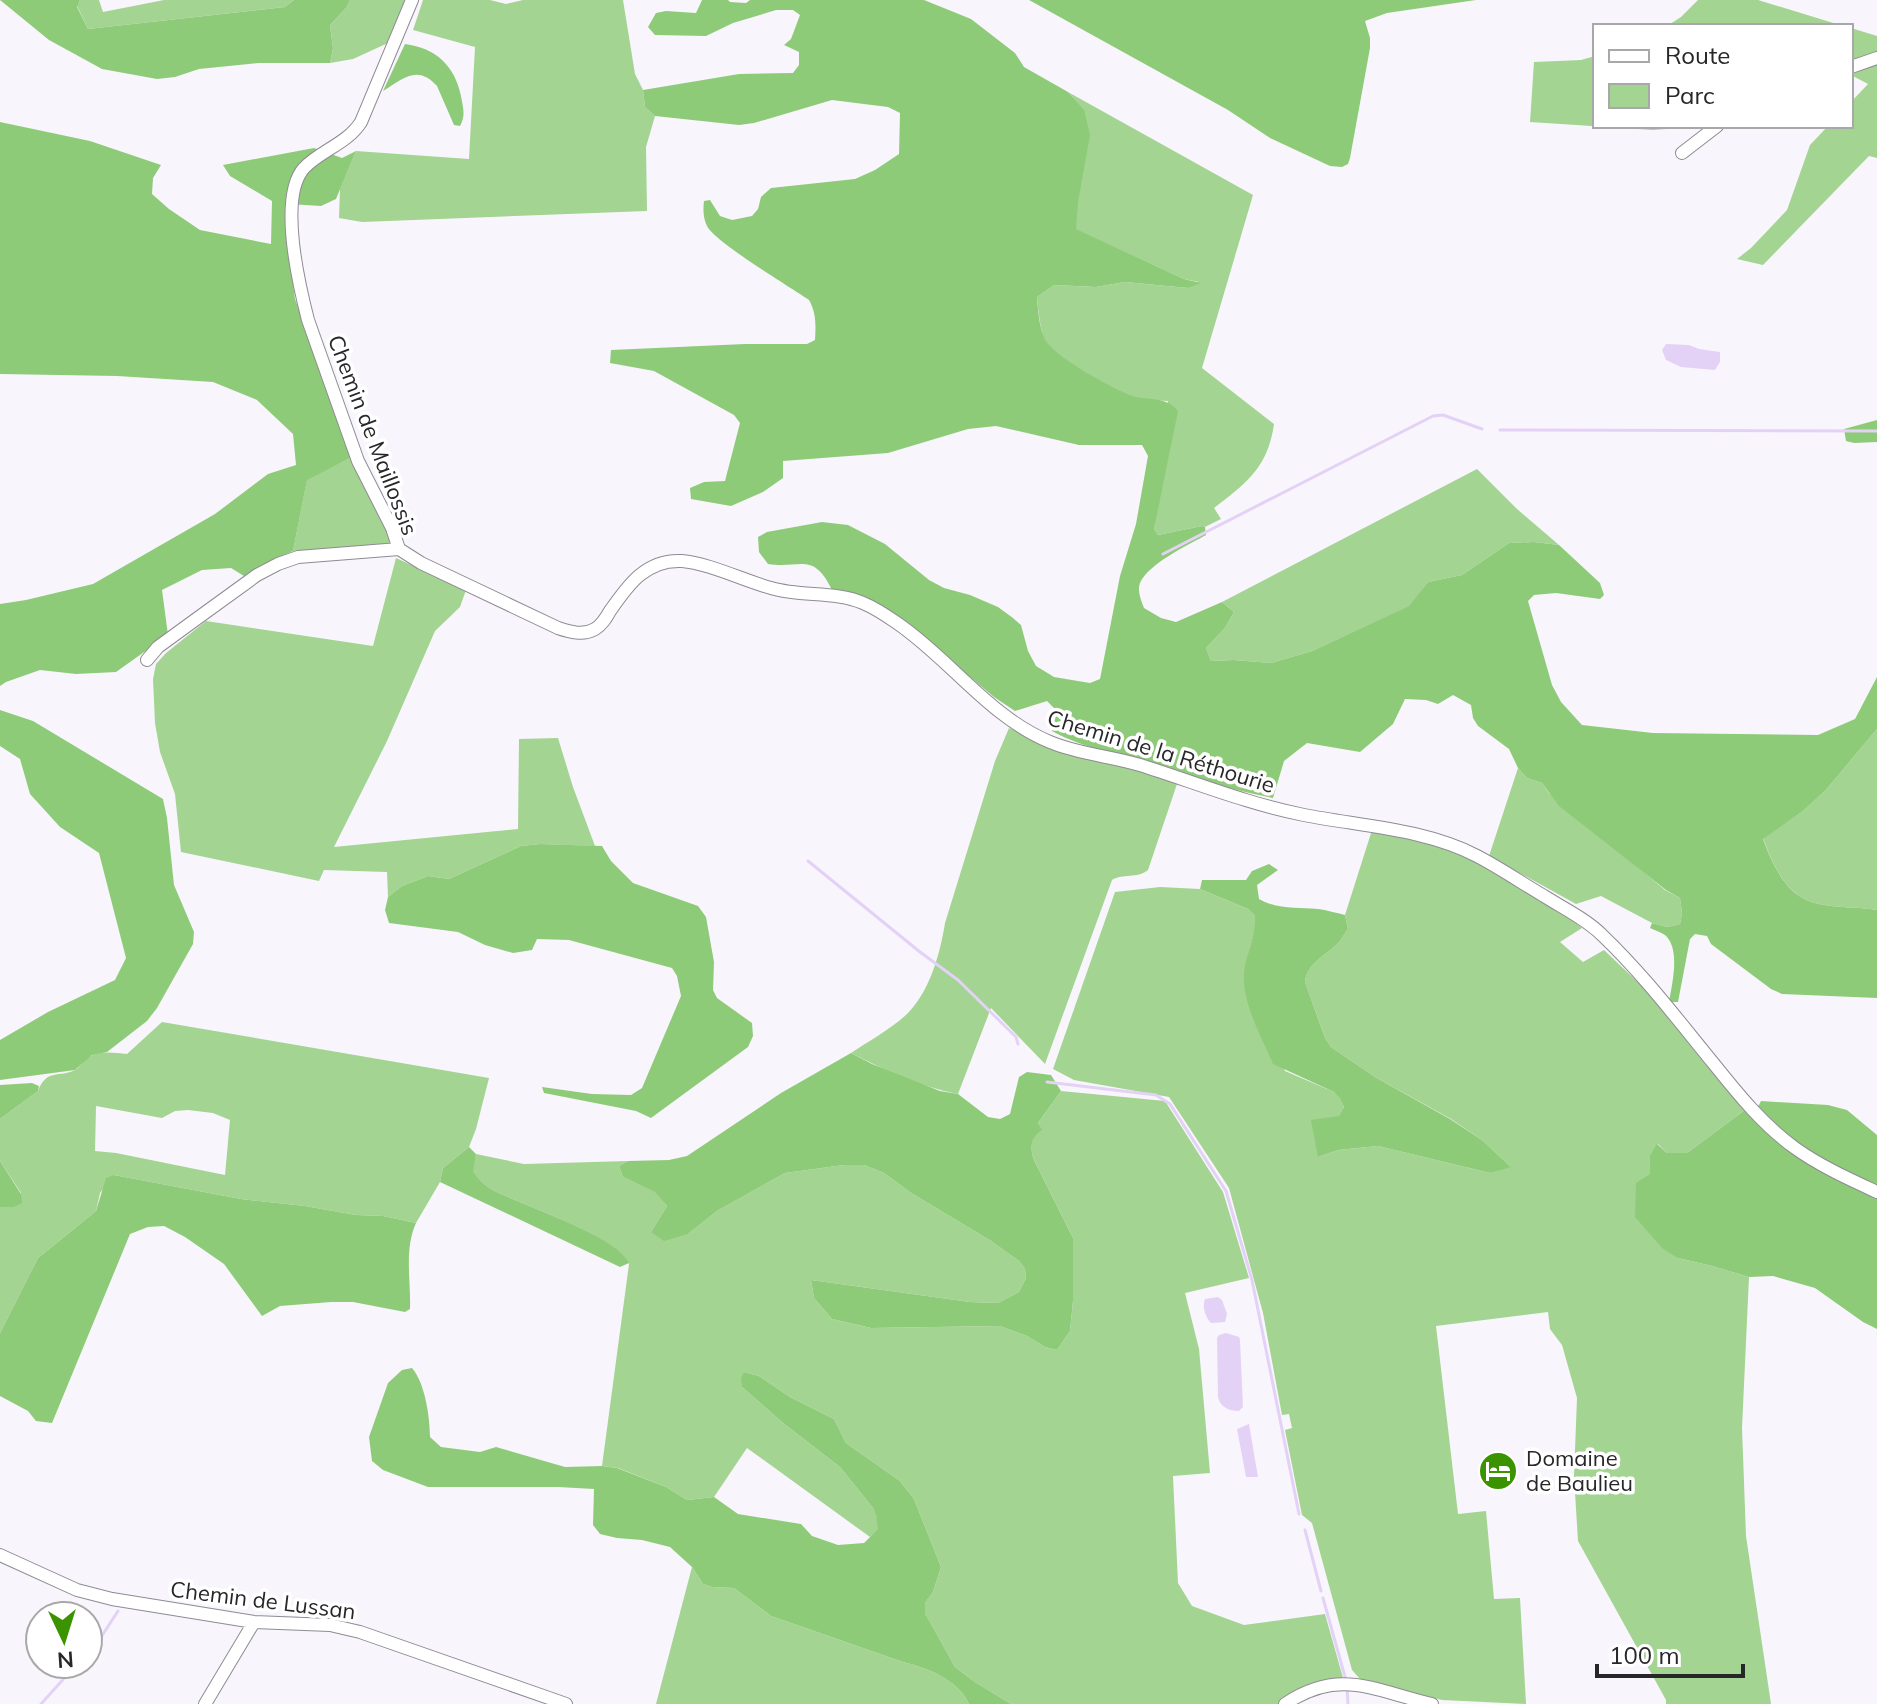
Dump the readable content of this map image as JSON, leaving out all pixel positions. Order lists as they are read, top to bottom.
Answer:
{
  "streets": {
    "street": ["Chemin de Maillossis", "Chemin de la Réthourie", "Chemin de Lussan"]
  },
  "crossings": [
    ["Chemin de Maillossis", "Chemin de la Réthourie"]
  ],
  "places": {
    "hotel": ["Domaine de Baulieu"]
  },
  "legend": ["Route", "Parc"],
  "scale_bar": "100 m",
  "north": "bottom"
}
